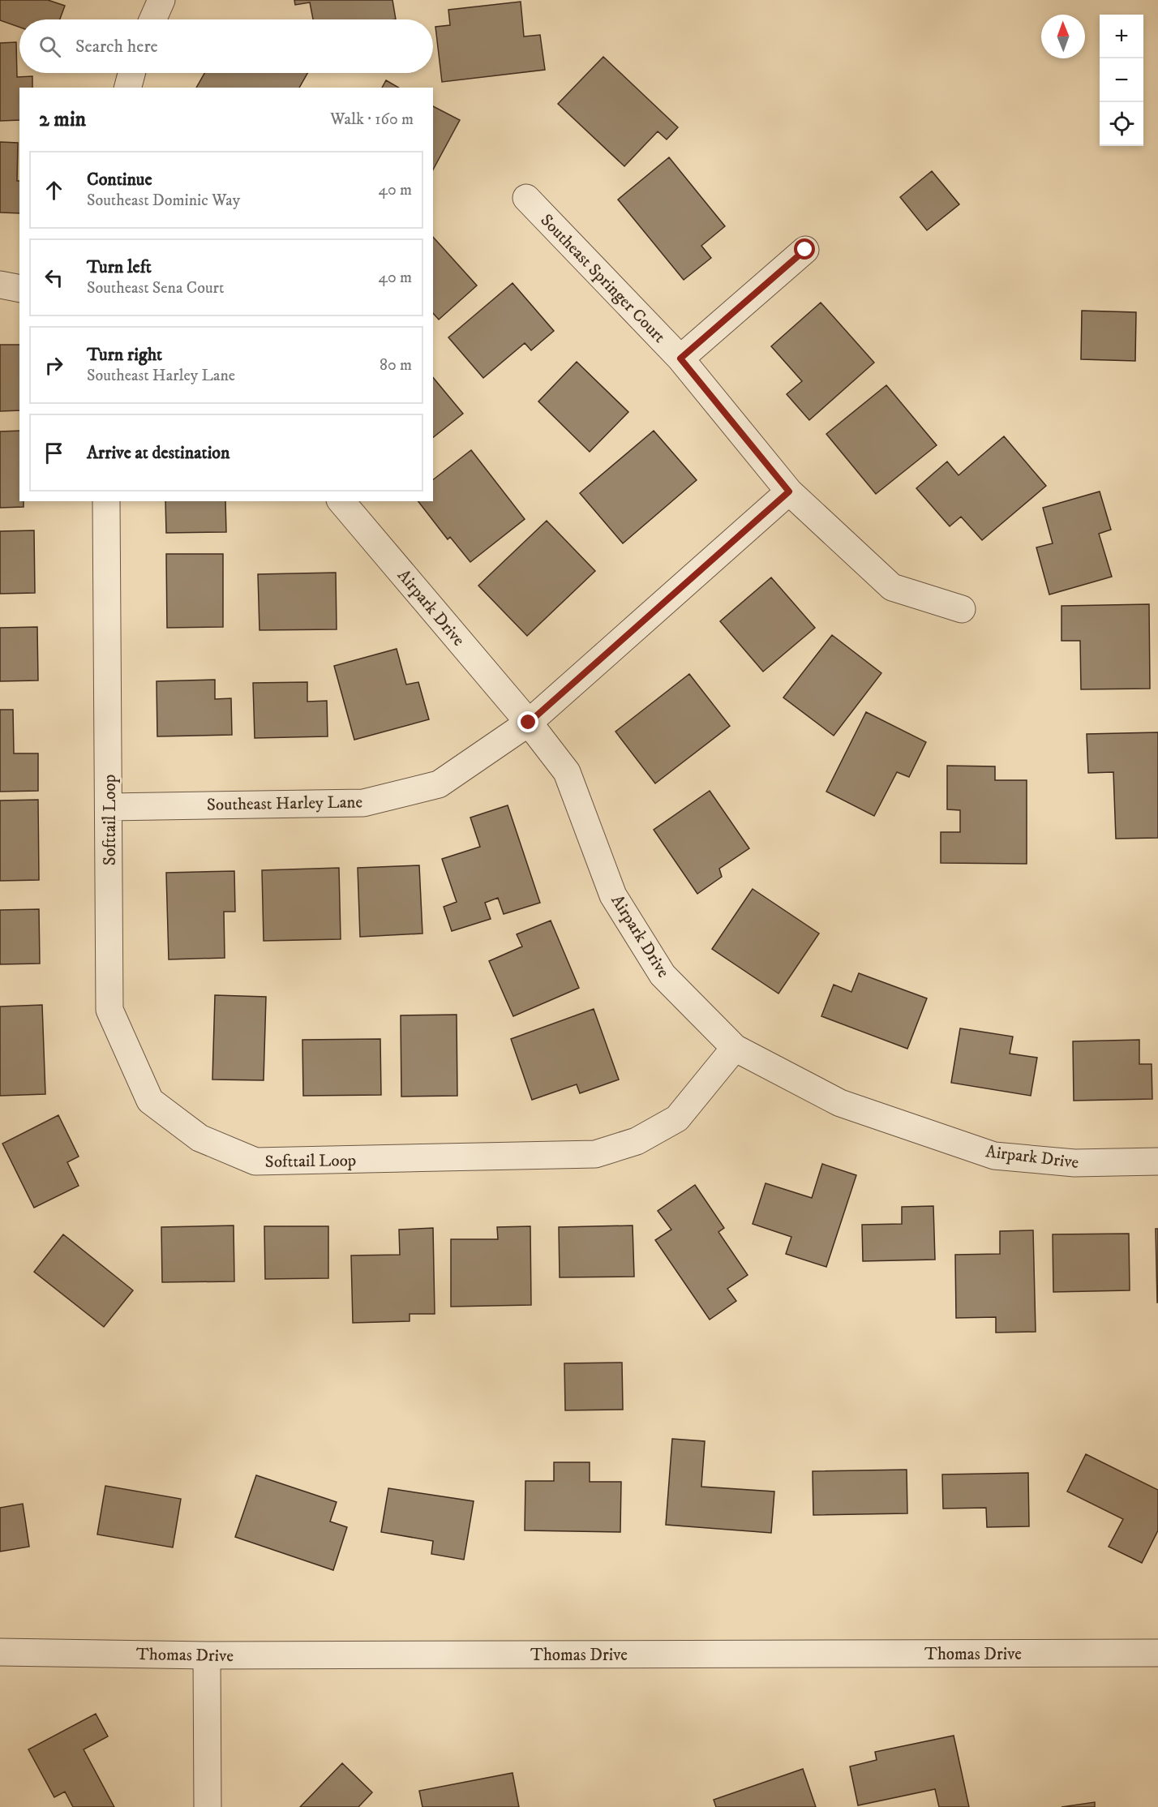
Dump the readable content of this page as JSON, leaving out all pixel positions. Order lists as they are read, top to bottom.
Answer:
{
  "streets": {
    "street": [
      "Southeast Springer Court",
      "Airpark Drive",
      "Southeast Harley Lane",
      "Softtail Loop",
      "Thomas Drive"
    ]
  },
  "crossings": [
    ["Southeast Springer Court", "Southeast Harley Lane"],
    ["Airpark Drive", "Southeast Harley Lane"],
    ["Airpark Drive", "Softtail Loop"],
    ["Southeast Harley Lane", "Softtail Loop"]
  ],
  "north": "top",
  "page": {
    "map_buttons": ["+", "−"],
    "search": "Search here",
    "heading": ["2 min", "Walk · 160 m"],
    "list": [
      ["Continue", "Southeast Dominic Way", "40 m"],
      ["Turn left", "Southeast Sena Court", "40 m"],
      ["Turn right", "Southeast Harley Lane", "80 m"],
      "Arrive at destination"
    ]
  }
}
